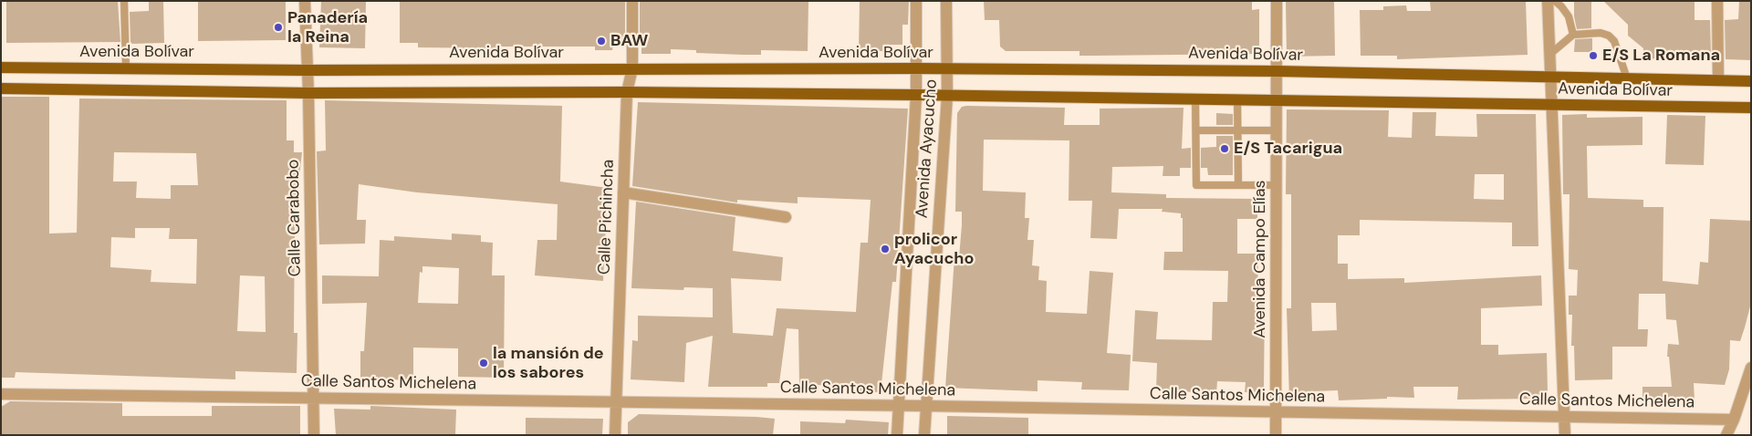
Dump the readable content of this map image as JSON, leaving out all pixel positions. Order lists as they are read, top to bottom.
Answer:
{
  "streets": {
    "main road": ["Avenida Bolívar"],
    "street": [
      "Avenida Ayacucho",
      "Calle Pichincha",
      "Calle Carabobo",
      "Avenida Campo Elías",
      "Calle Santos Michelena"
    ]
  },
  "crossings": [
    ["Avenida Bolívar", "Avenida Ayacucho"],
    ["Avenida Bolívar", "Calle Pichincha"],
    ["Avenida Bolívar", "Calle Carabobo"],
    ["Avenida Bolívar", "Avenida Campo Elías"],
    ["Avenida Ayacucho", "Calle Santos Michelena"],
    ["Calle Pichincha", "Calle Santos Michelena"],
    ["Calle Carabobo", "Calle Santos Michelena"],
    ["Avenida Campo Elías", "Calle Santos Michelena"]
  ],
  "places": [
    "Panadería la Reina",
    "BAW",
    "E/S La Romana",
    "E/S Tacarigua",
    "prolicor Ayacucho",
    "la mansión de los sabores"
  ]
}
